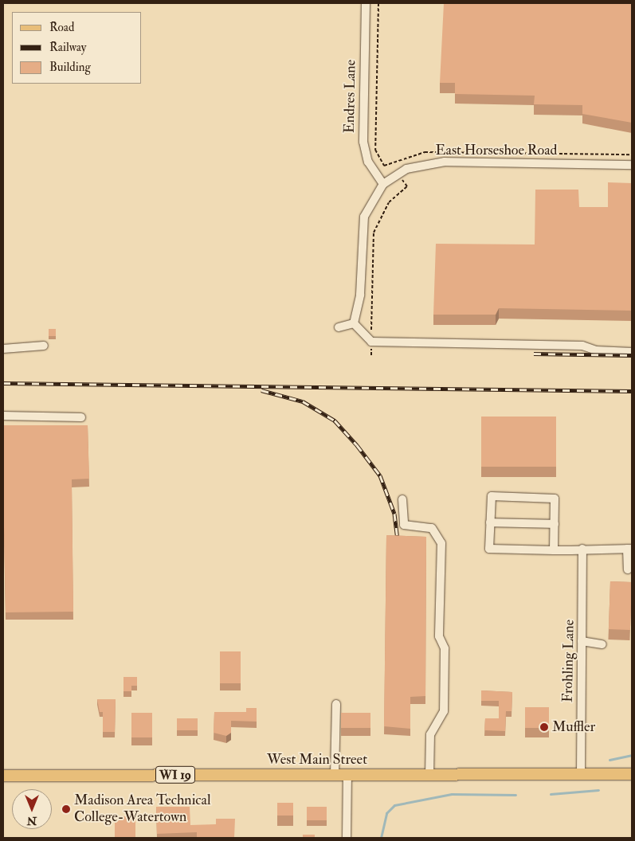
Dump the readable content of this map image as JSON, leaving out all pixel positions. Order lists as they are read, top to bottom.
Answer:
{
  "streets": {
    "main road": ["West Main Street", "WI 19"],
    "street": ["Endres Lane", "East Horseshoe Road", "Frohling Lane"]
  },
  "crossings": [
    ["Endres Lane", "East Horseshoe Road"],
    ["Frohling Lane", "West Main Street"]
  ],
  "places": ["Muffler", "Madison Area Technical College-Watertown"],
  "legend": ["Road", "Railway", "Building"],
  "north": "bottom"
}
